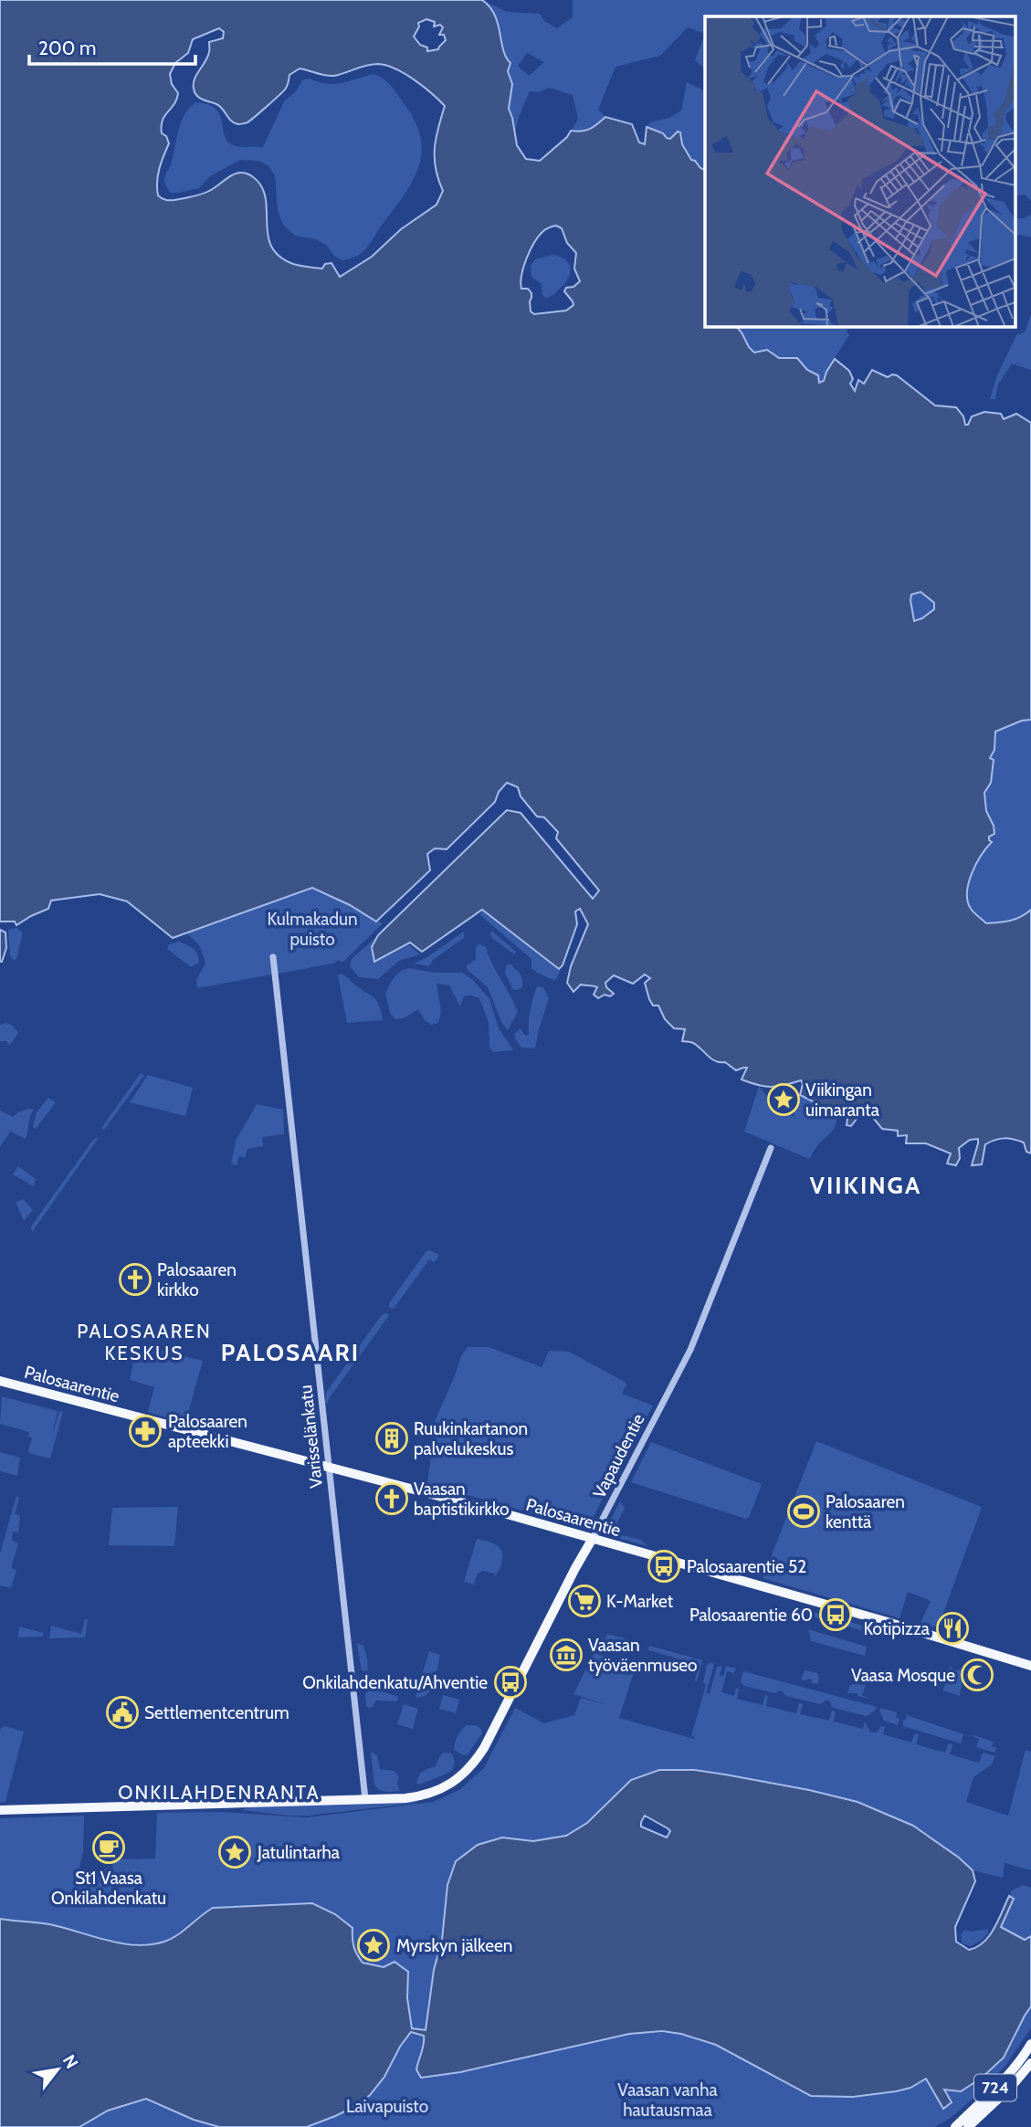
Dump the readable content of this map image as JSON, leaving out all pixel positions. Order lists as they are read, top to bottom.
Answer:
{
  "streets": {
    "main road": ["Palosaarentie", "Vapaudentie", "724"],
    "street": ["Varisselänkatu"]
  },
  "crossings": [
    ["Palosaarentie", "Varisselänkatu"],
    ["Palosaarentie", "Vapaudentie"],
    ["Varisselänkatu", "Vapaudentie"]
  ],
  "districts": [
    "VIIKINGA",
    "PALOSAAREN KESKUS",
    "PALOSAARI",
    "ONKILAHDENRANTA"
  ],
  "parks": ["Kulmakadun puisto", "Vaasan vanha hautausmaa", "Laivapuisto"],
  "places": {
    "place": ["Viikingan uimaranta", "Jatulintarha", "Myrskyn jälkeen"],
    "church": ["Palosaaren kirkko", "Vaasan baptistikirkko"],
    "pharmacy": ["Palosaaren apteekki"],
    "building": ["Ruukinkartanon palvelukeskus"],
    "sports": ["Palosaaren kenttä"],
    "bus stop": ["Palosaarentie 52", "Palosaarentie 60", "Onkilahdenkatu/Ahventie"],
    "supermarket": ["K-Market"],
    "restaurant": ["Kotipizza"],
    "museum": ["Vaasan työväenmuseo"],
    "mosque": ["Vaasa Mosque"],
    "public building": ["Settlementcentrum"],
    "cafe": ["St1 Vaasa Onkilahdenkatu"]
  },
  "scale_bar": "200 m",
  "north": "top right"
}
